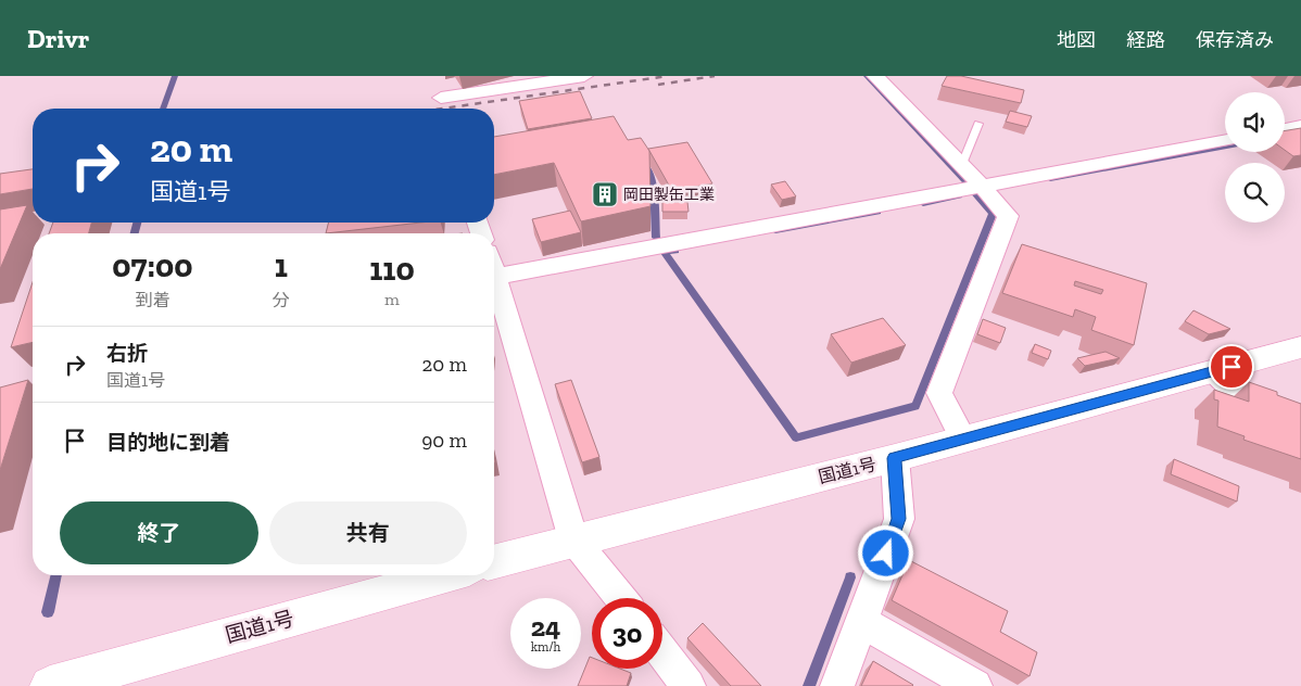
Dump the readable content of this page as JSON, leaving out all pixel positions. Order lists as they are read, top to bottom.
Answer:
{
  "streets": {
    "highway": ["国道1号"]
  },
  "places": {
    "building": ["岡田製缶工業"]
  },
  "page": {
    "header": "Drivr",
    "nav": ["地図", "経路", "保存済み"],
    "turn": ["20 m", "国道1号"],
    "eta": [
      "07:00",
      "到着",
      "1",
      "分",
      "110",
      "m"
    ],
    "list": [
      {
        "name": "右折",
        "note": "国道1号",
        "value": "20 m"
      },
      {
        "name": "目的地に到着",
        "value": "90 m"
      }
    ],
    "buttons": ["終了", "共有"],
    "speed": "24 km/h",
    "limit": "30"
  }
}
